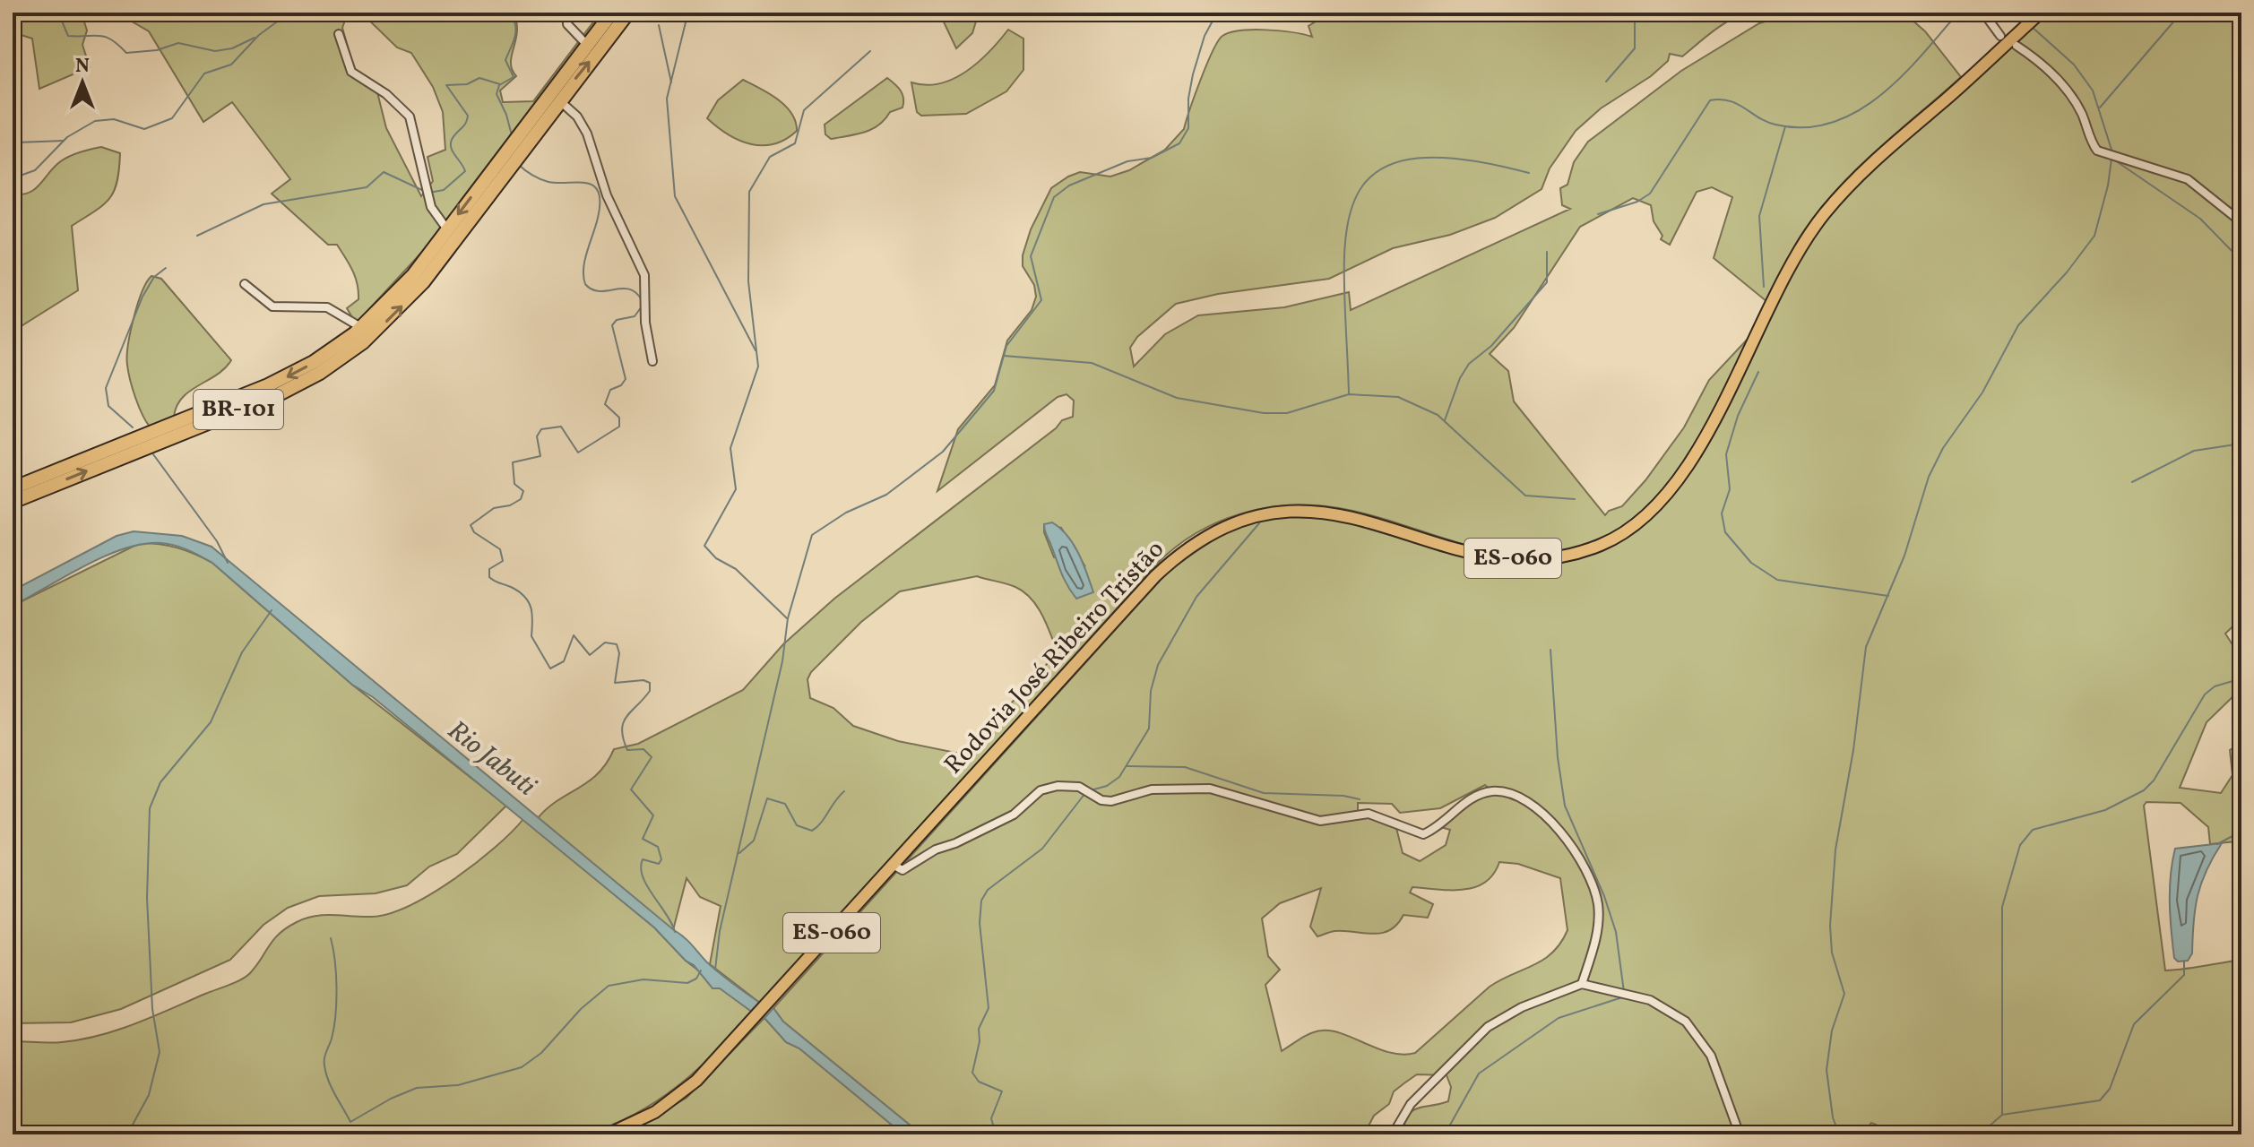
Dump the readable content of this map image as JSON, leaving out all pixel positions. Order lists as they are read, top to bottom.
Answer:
{
  "streets": {
    "highway": ["BR-101"],
    "main road": ["ES-060", "Rodovia José Ribeiro Tristão"]
  },
  "water": ["Rio Jabuti"],
  "north": "top"
}
